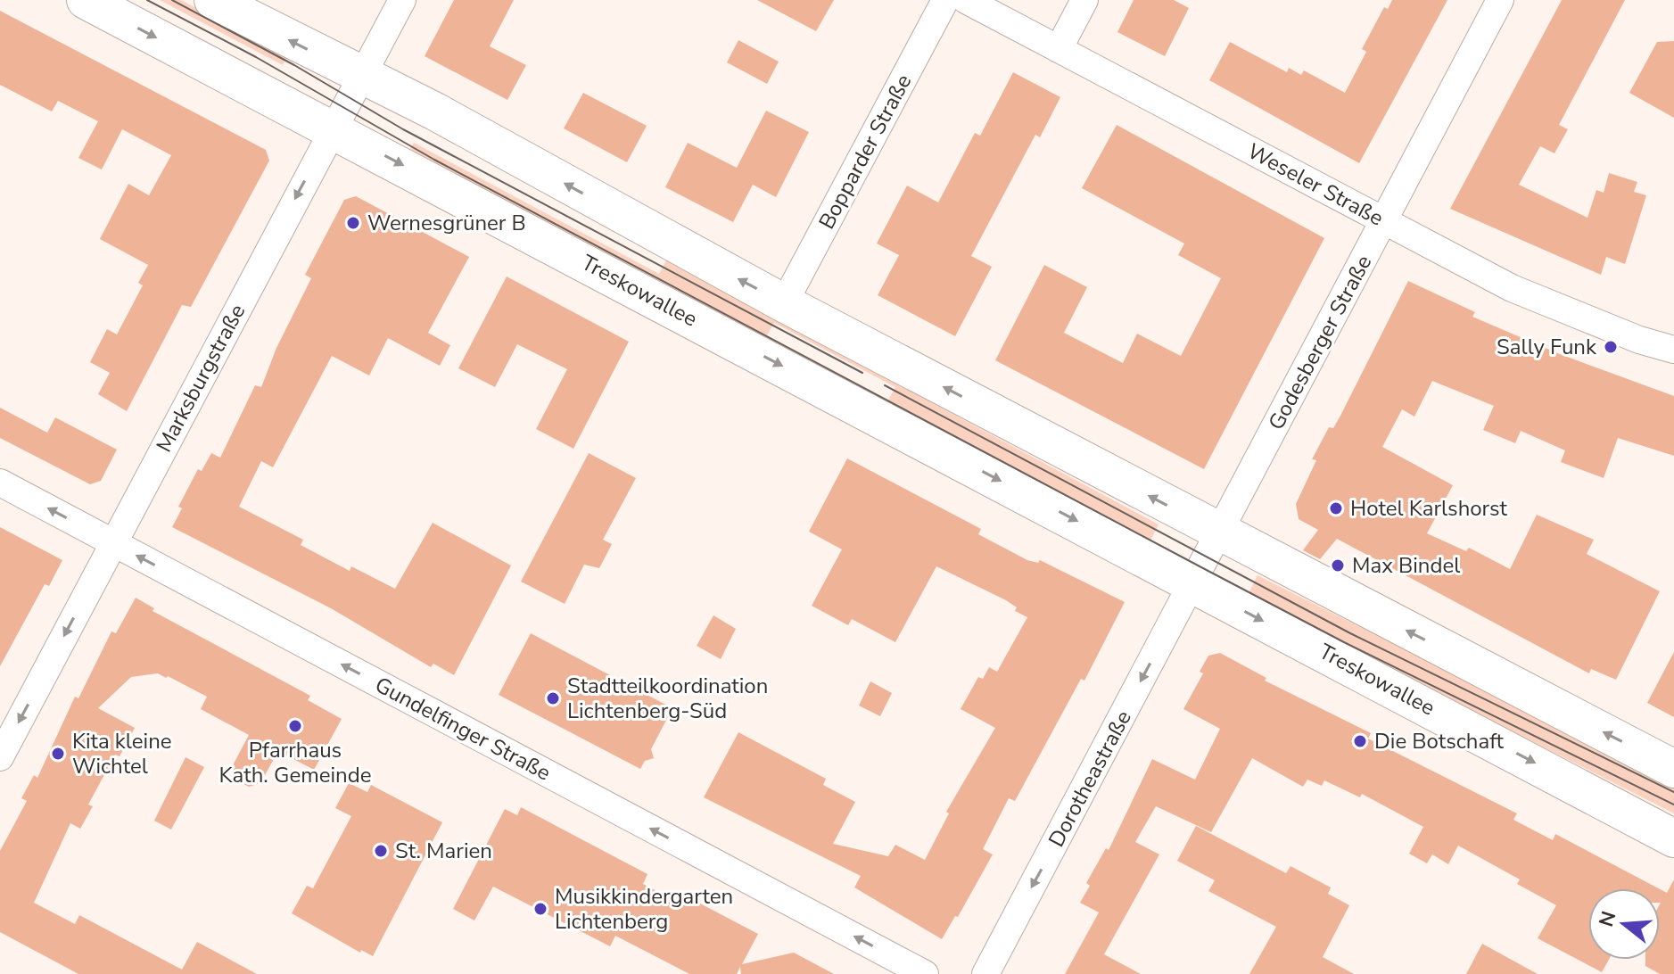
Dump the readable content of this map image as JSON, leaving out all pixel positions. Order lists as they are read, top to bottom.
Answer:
{
  "streets": {
    "main road": ["Treskowallee"],
    "street": [
      "Bopparder Straße",
      "Weseler Straße",
      "Godesberger Straße",
      "Marksburgstraße",
      "Gundelfinger Straße",
      "Dorotheastraße"
    ]
  },
  "crossings": [
    ["Weseler Straße", "Godesberger Straße"],
    ["Treskowallee", "Marksburgstraße"],
    ["Treskowallee", "Dorotheastraße"],
    ["Marksburgstraße", "Gundelfinger Straße"]
  ],
  "one_way": ["Marksburgstraße", "Gundelfinger Straße", "Dorotheastraße"],
  "places": [
    "Wernesgrüner B",
    "Sally Funk",
    "Hotel Karlshorst",
    "Max Bindel",
    "Stadtteilkoordination Lichtenberg-Süd",
    "Pfarrhaus Kath. Gemeinde",
    "Die Botschaft",
    "Kita kleine Wichtel",
    "St. Marien",
    "Musikkindergarten Lichtenberg"
  ],
  "north": "left"
}
